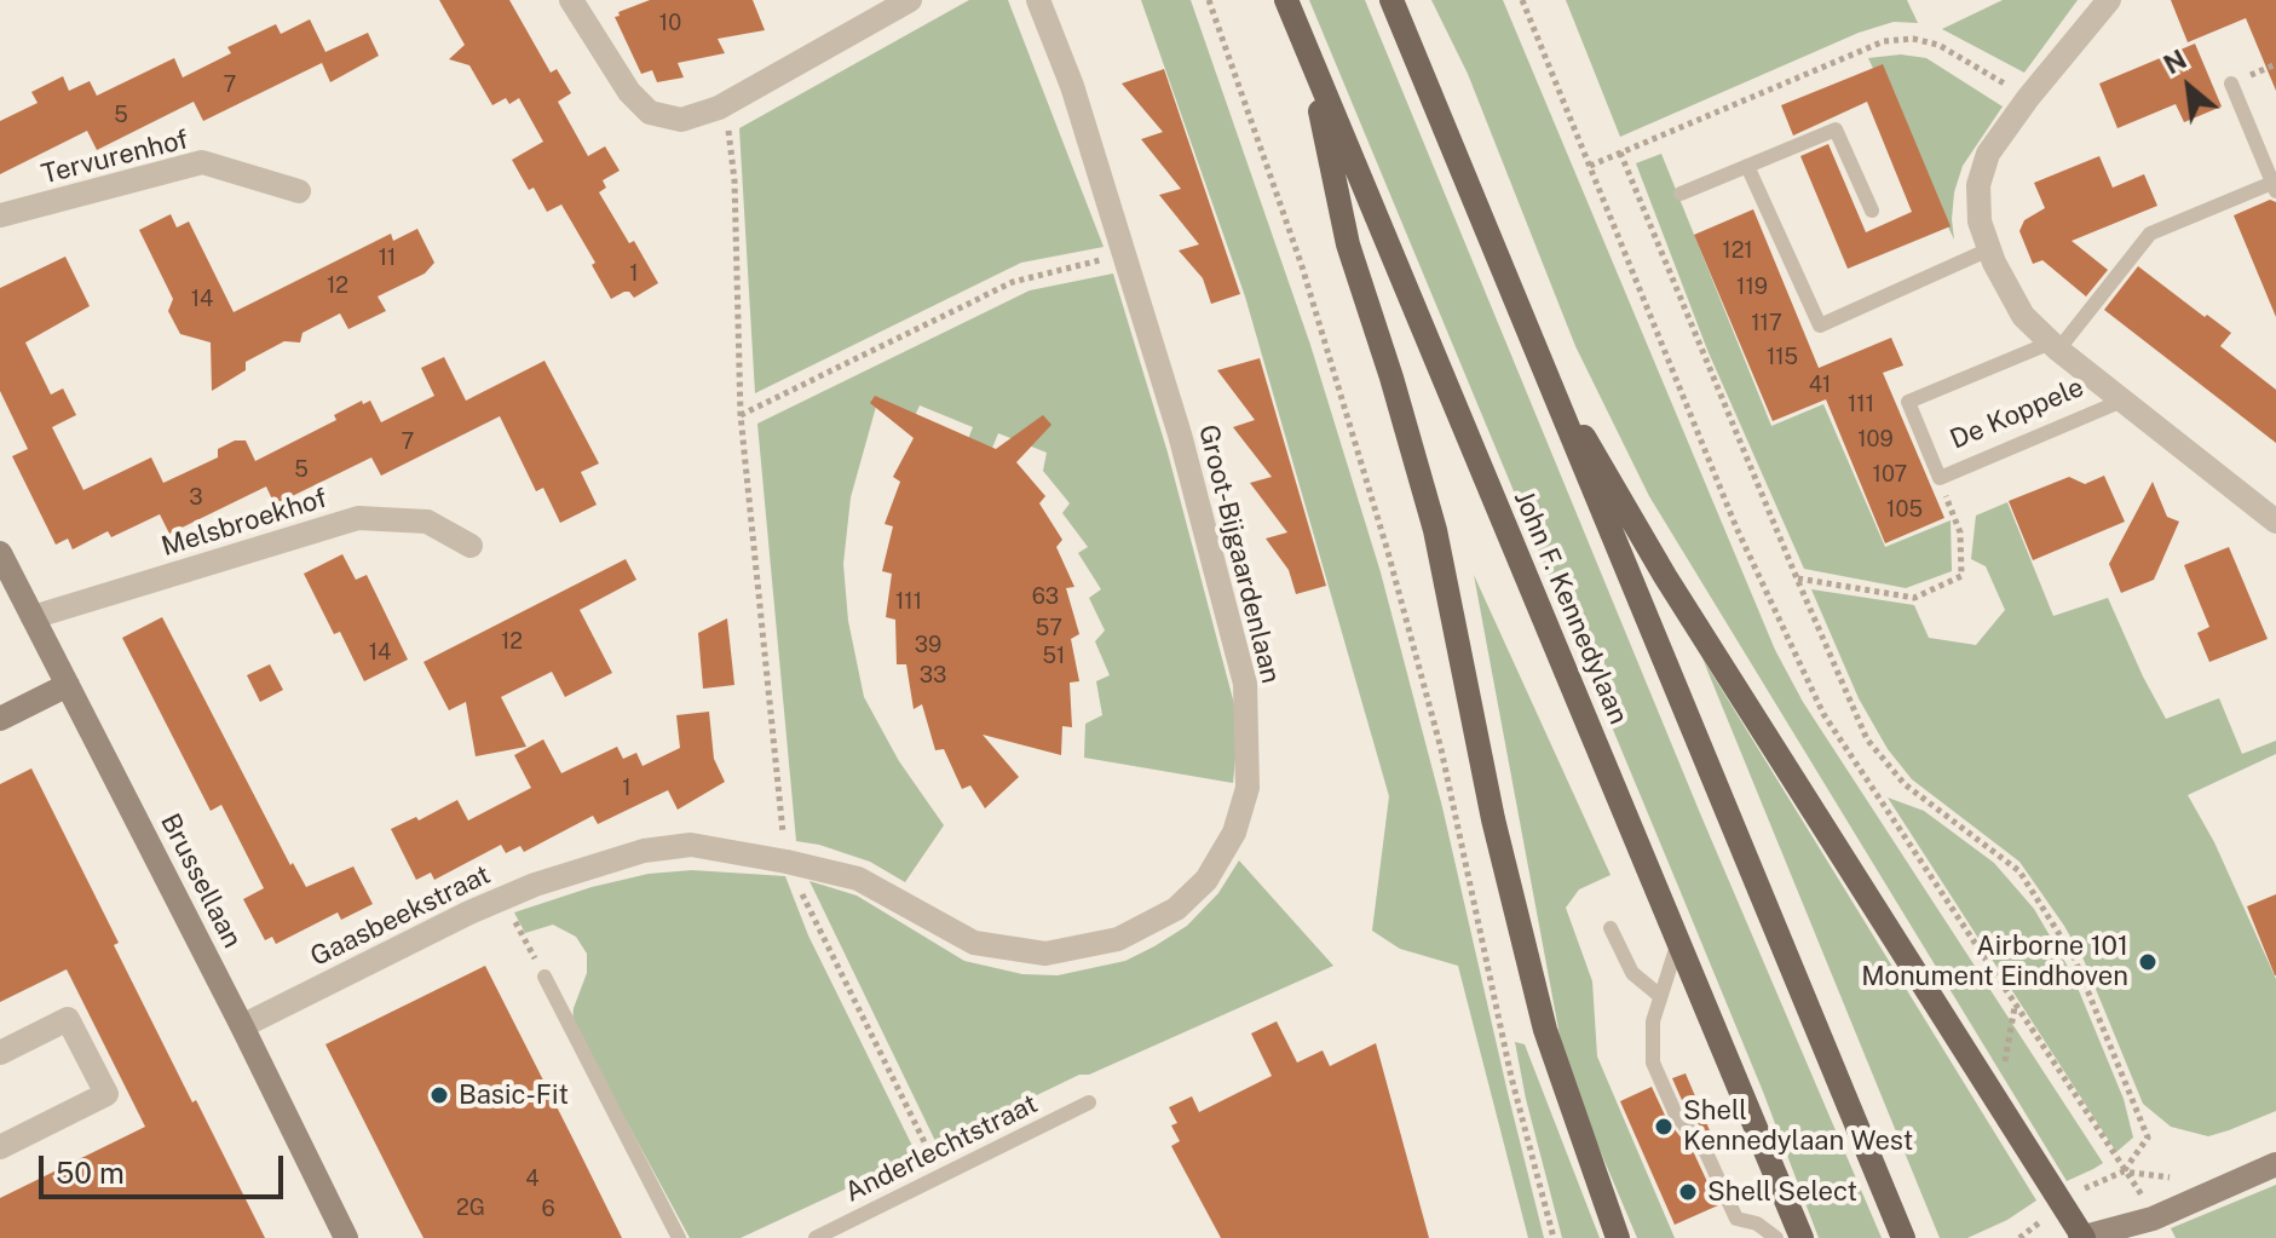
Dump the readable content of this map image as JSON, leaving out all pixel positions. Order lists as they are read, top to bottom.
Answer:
{
  "streets": {
    "main road": ["John F. Kennedylaan"],
    "street": [
      "Tervurenhof",
      "De Koppele",
      "Melsbroekhof",
      "Groot-Bijgaardenlaan",
      "Brussellaan",
      "Gaasbeekstraat"
    ],
    "lane": ["Anderlechtstraat"]
  },
  "crossings": [
    ["Melsbroekhof", "Brussellaan"],
    ["Groot-Bijgaardenlaan", "Gaasbeekstraat"],
    ["Brussellaan", "Gaasbeekstraat"]
  ],
  "places": [
    "Airborne 101 Monument Eindhoven",
    "Basic-Fit",
    "Shell Kennedylaan West",
    "Shell Select"
  ],
  "house_numbers": [
    "10",
    "7",
    "5",
    "121",
    "11",
    "1",
    "12",
    "119",
    "14",
    "117",
    "115",
    "41",
    "111",
    "109",
    "7",
    "5",
    "107",
    "3",
    "105",
    "63",
    "111",
    "57",
    "12",
    "39",
    "14",
    "51",
    "33",
    "1",
    "4",
    "2G",
    "6"
  ],
  "scale_bar": "50 m",
  "north": "top left"
}
